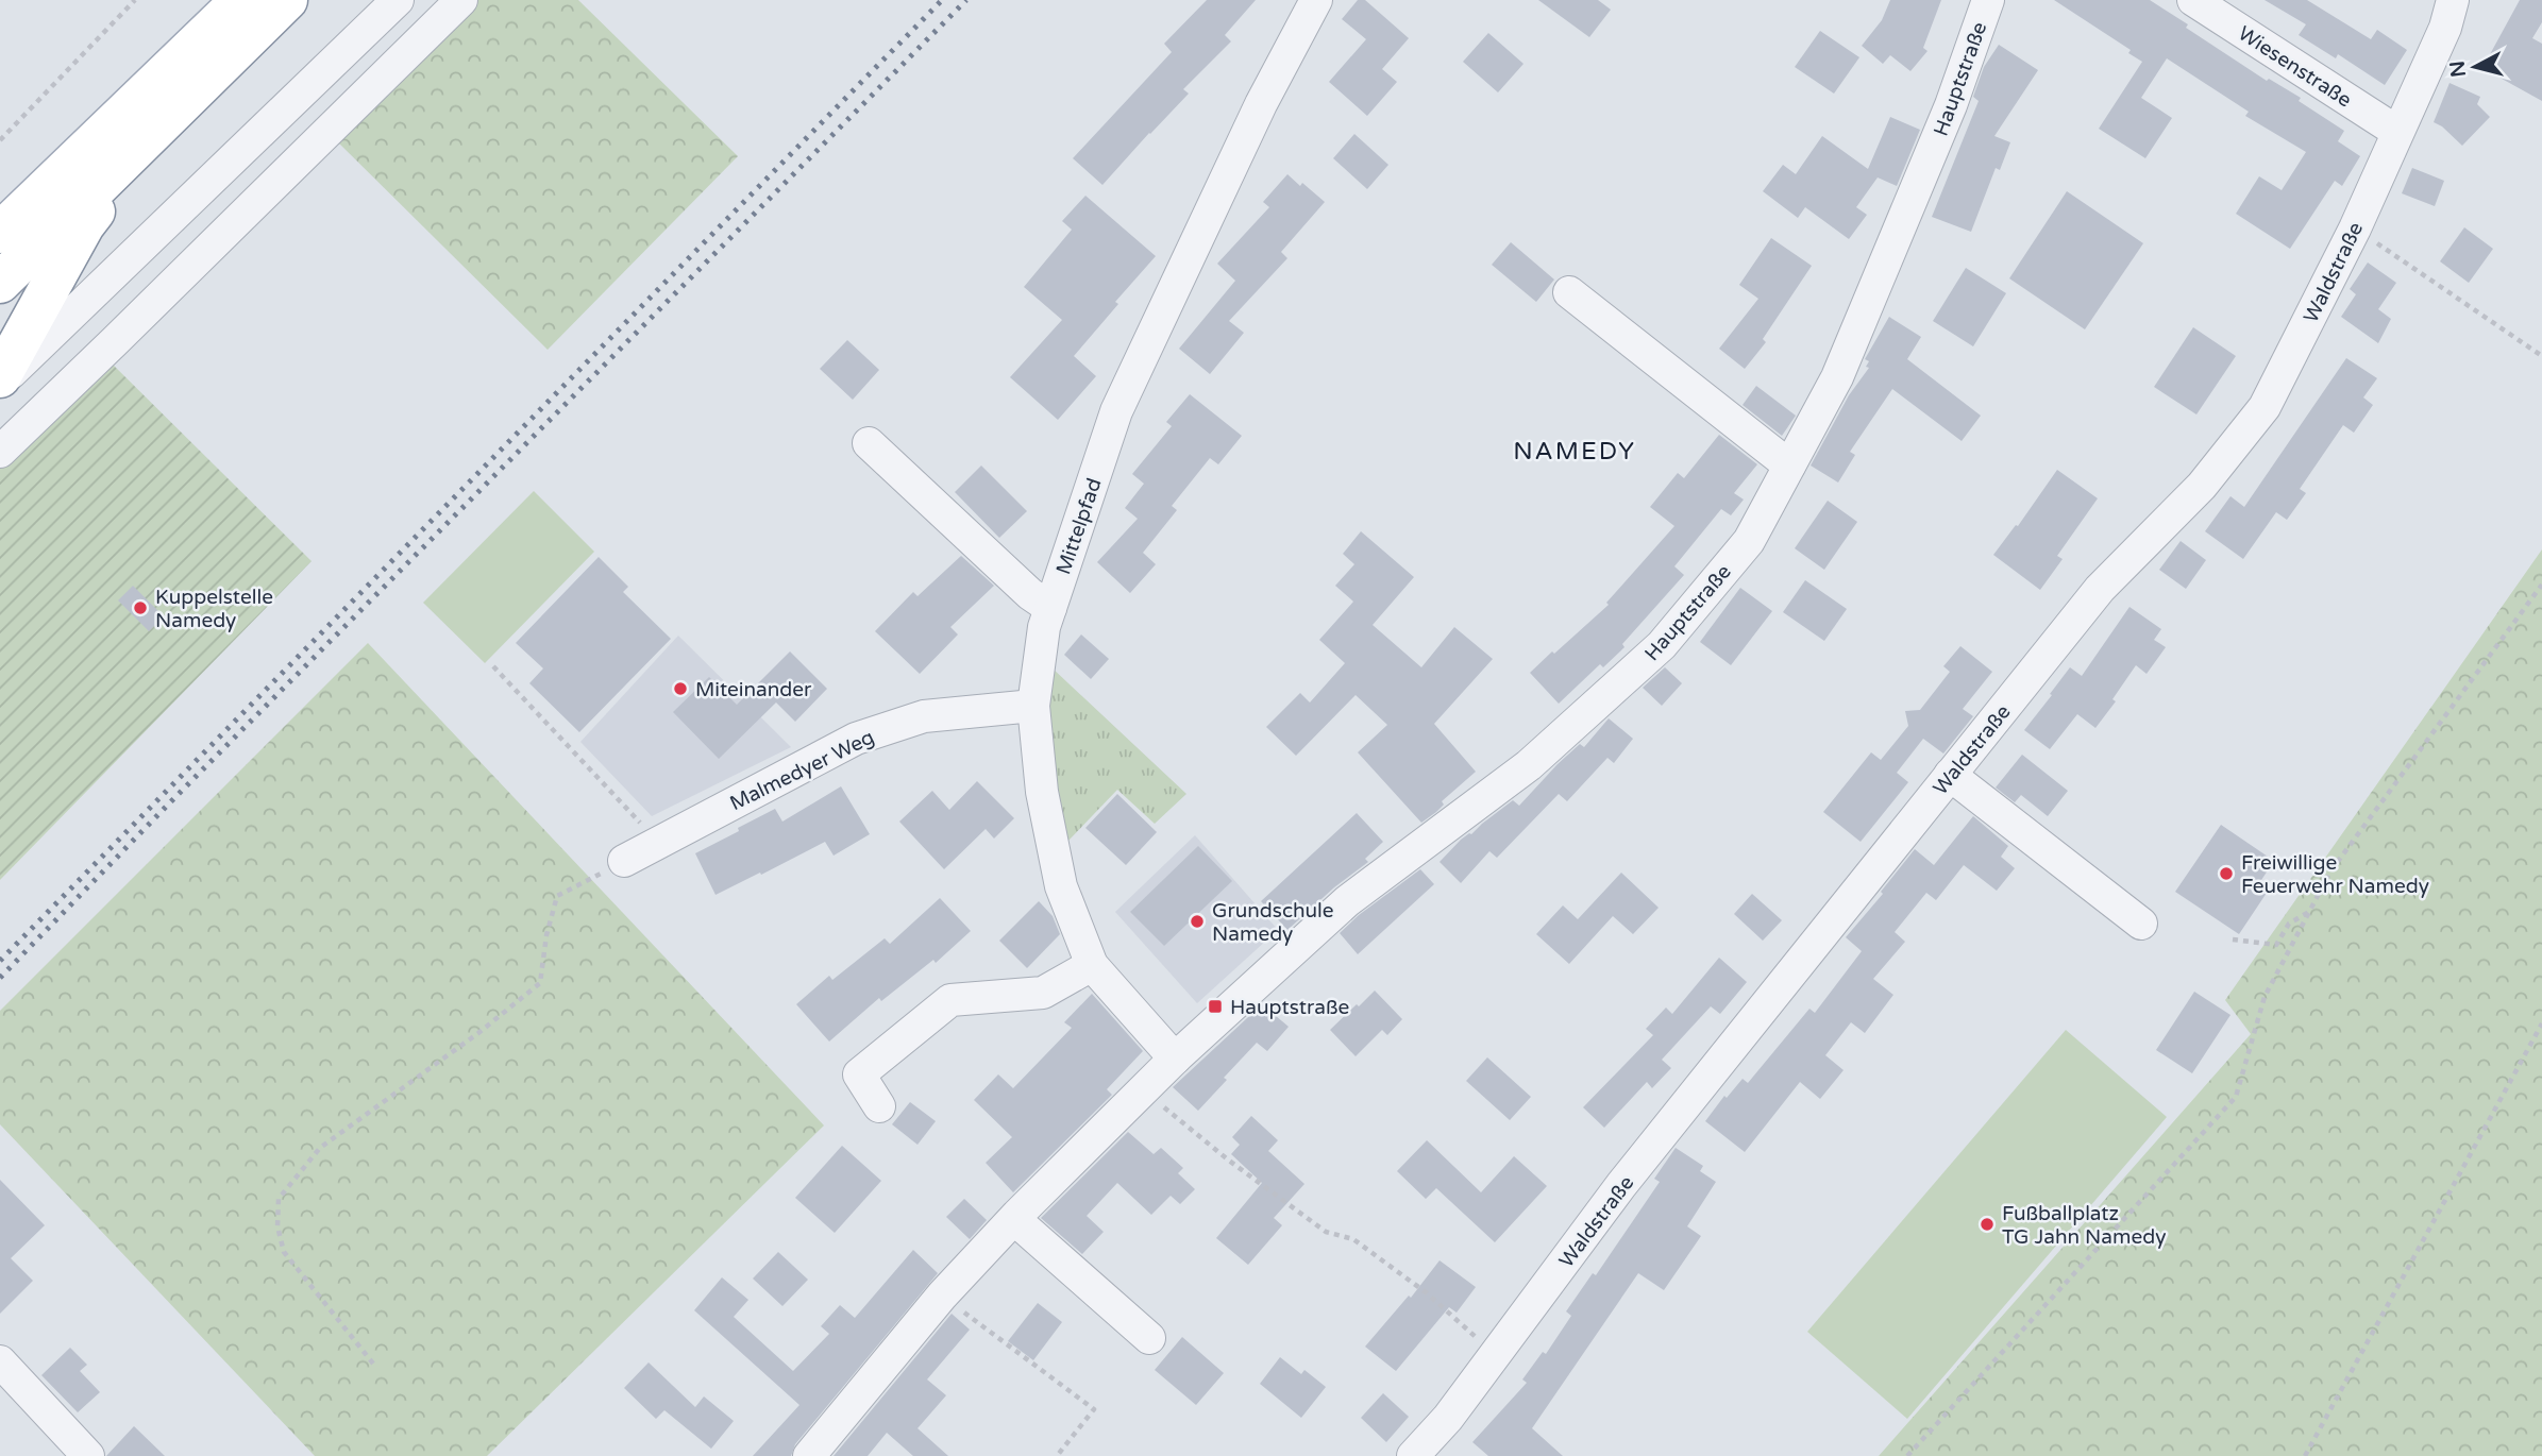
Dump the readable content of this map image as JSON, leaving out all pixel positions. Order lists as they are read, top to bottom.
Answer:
{
  "streets": {
    "street": [
      "Wiesenstraße",
      "Hauptstraße",
      "Waldstraße",
      "Mittelpfad",
      "Malmedyer Weg"
    ]
  },
  "crossings": [
    ["Wiesenstraße", "Waldstraße"],
    ["Hauptstraße", "Mittelpfad"],
    ["Mittelpfad", "Malmedyer Weg"]
  ],
  "districts": ["NAMEDY"],
  "places": {
    "other": [
      "Kuppelstelle Namedy",
      "Miteinander",
      "Freiwillige Feuerwehr Namedy",
      "Grundschule Namedy",
      "Fußballplatz TG Jahn Namedy"
    ],
    "transit": ["Hauptstraße"]
  },
  "north": "left"
}
